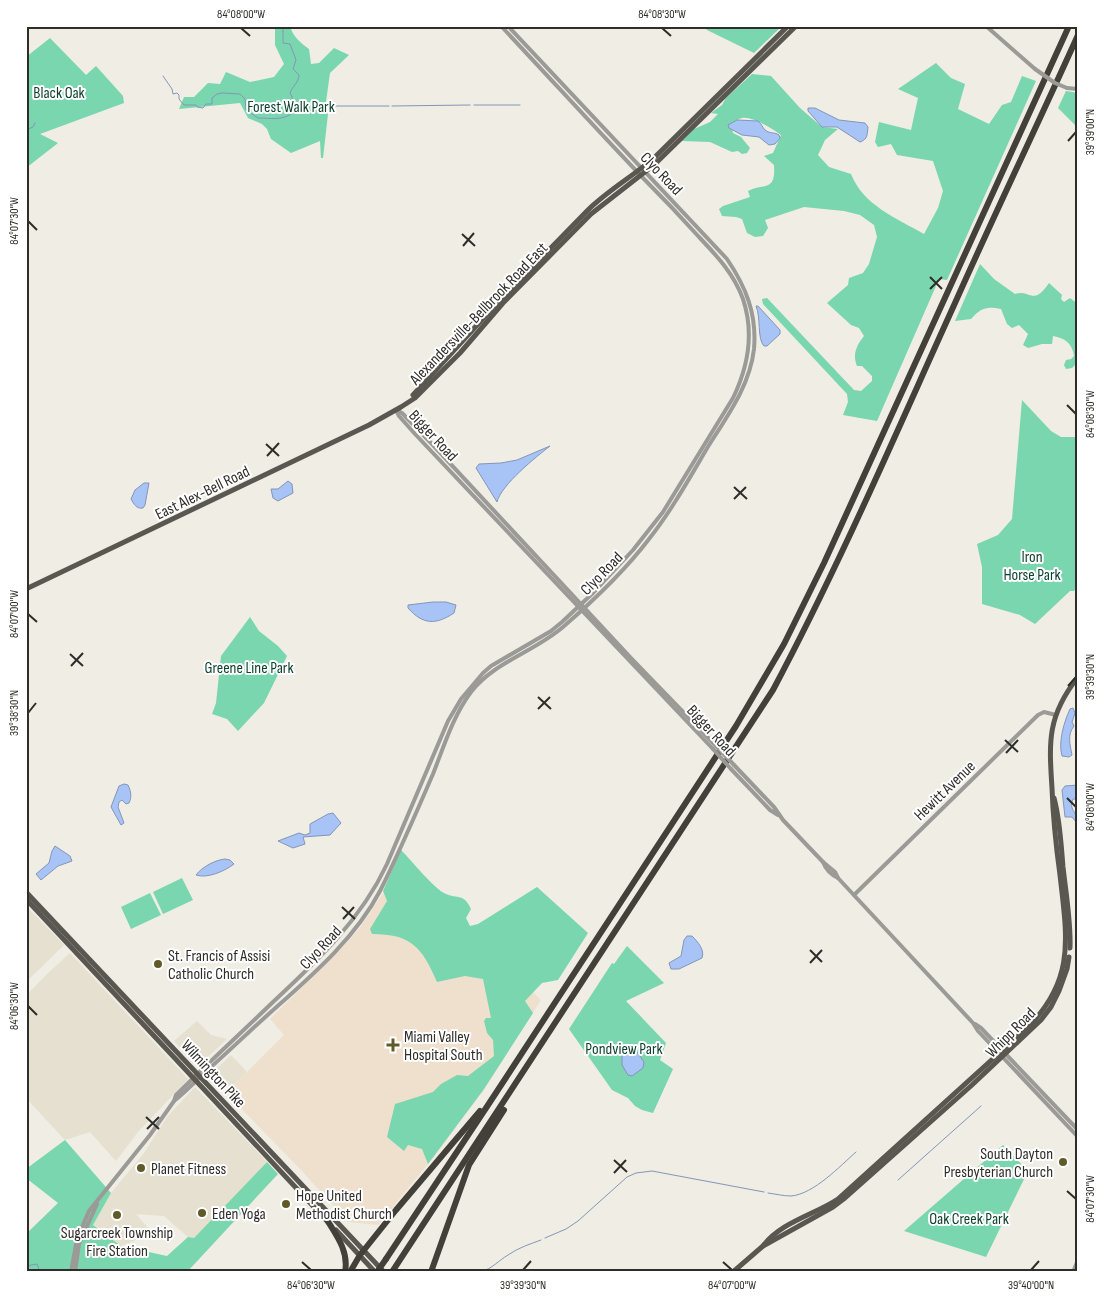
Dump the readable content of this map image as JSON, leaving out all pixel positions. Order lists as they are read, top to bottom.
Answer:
{
  "streets": {
    "main road": [
      "Alexandersville-Bellbrook Road East",
      "East Alex-Bell Road",
      "Whipp Road",
      "Wilmington Pike"
    ],
    "street": ["Clyo Road", "Bigger Road", "Hewitt Avenue"]
  },
  "crossings": [
    ["Clyo Road", "Alexandersville-Bellbrook Road East"],
    ["Clyo Road", "Bigger Road"],
    ["Clyo Road", "Wilmington Pike"],
    ["Alexandersville-Bellbrook Road East", "East Alex-Bell Road"],
    ["Bigger Road", "East Alex-Bell Road"],
    ["Bigger Road", "Hewitt Avenue"],
    ["Bigger Road", "Whipp Road"],
    ["Hewitt Avenue", "Whipp Road"]
  ],
  "parks": [
    "Black Oak",
    "Forest Walk Park",
    "Iron Horse Park",
    "Greene Line Park",
    "Pondview Park",
    "Oak Creek Park"
  ],
  "places": {
    "other": [
      "St. Francis of Assisi Catholic Church",
      "South Dayton Presbyterian Church",
      "Planet Fitness",
      "Hope United Methodist Church",
      "Eden Yoga",
      "Sugarcreek Township Fire Station"
    ],
    "health": ["Miami Valley Hospital South"]
  },
  "coordinates": [
    "84°08'00\"W",
    "84°08'30\"W",
    "39°39'00\"N",
    "84°07'30\"W",
    "84°07'00\"W",
    "39°39'30\"N",
    "39°38'30\"N",
    "84°06'30\"W",
    "39°40'00\"N"
  ]
}
